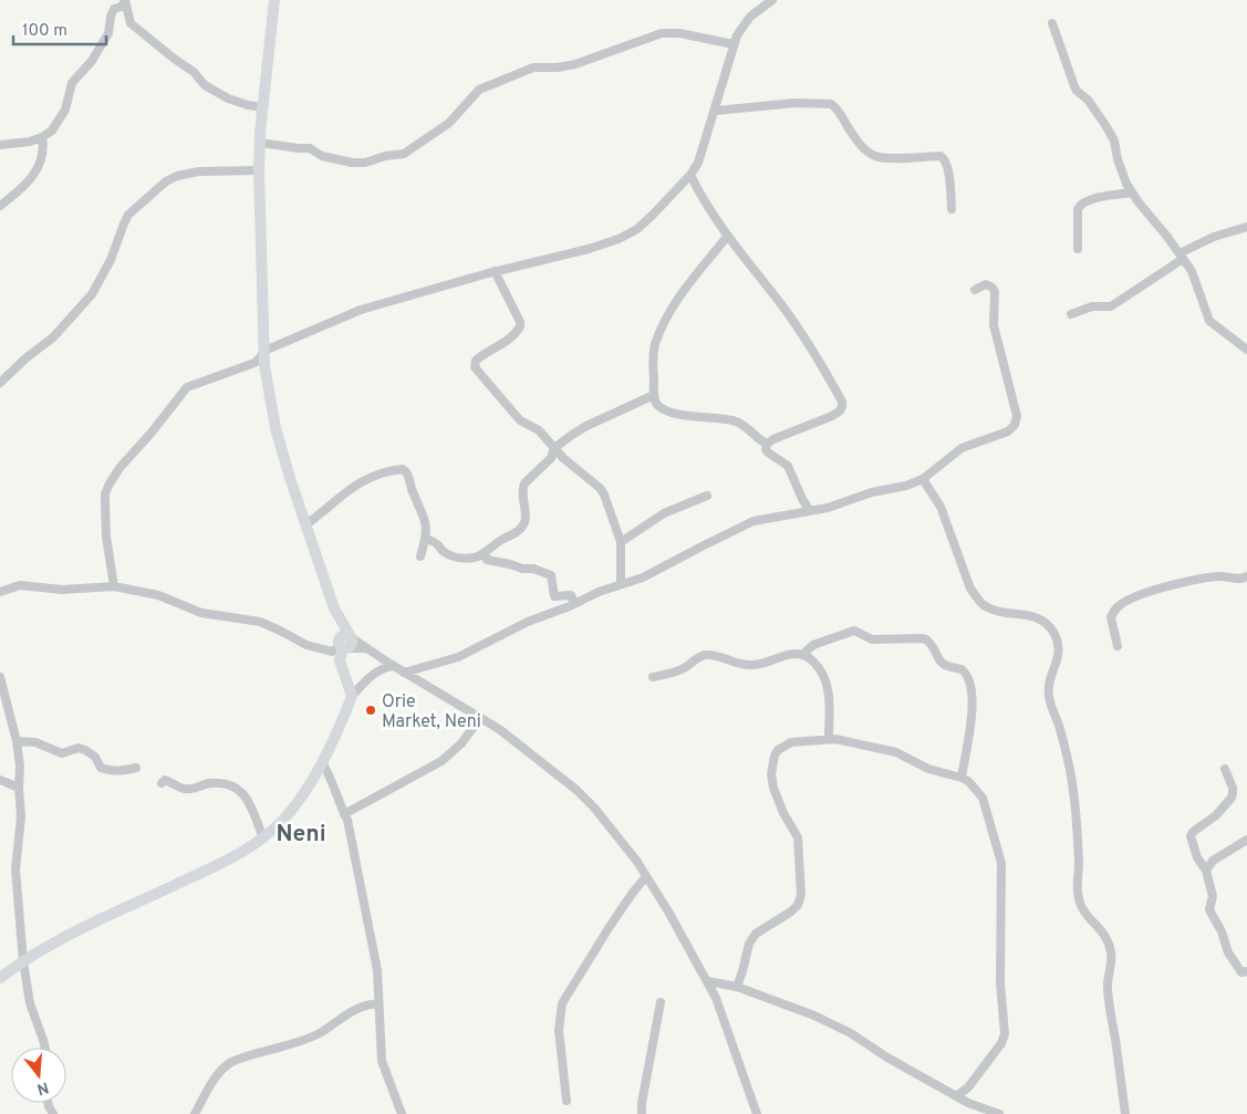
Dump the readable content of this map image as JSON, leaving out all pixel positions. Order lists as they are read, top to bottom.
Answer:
{
  "districts": ["Neni"],
  "places": ["Orie Market, Neni"],
  "scale_bar": "100 m",
  "north": "bottom"
}
